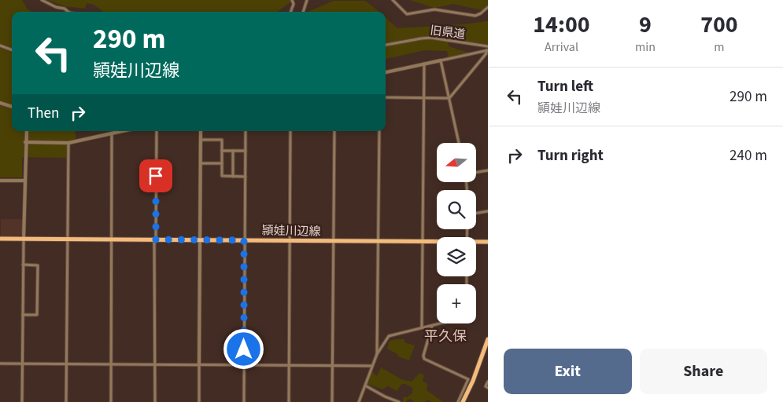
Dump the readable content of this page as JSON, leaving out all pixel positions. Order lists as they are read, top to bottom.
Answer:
{
  "streets": {
    "main road": ["頴娃川辺線"],
    "street": ["旧県道"]
  },
  "districts": ["平久保"],
  "north": "left",
  "page": {
    "eta": [
      "14:00",
      "Arrival",
      "9",
      "min",
      "700",
      "m"
    ],
    "turn": ["290 m", "頴娃川辺線"],
    "list": [
      {
        "name": "Turn left",
        "note": "頴娃川辺線",
        "value": "290 m"
      },
      {
        "name": "Turn right",
        "value": "240 m"
      }
    ],
    "then": "Then",
    "map_buttons": "+",
    "buttons": ["Exit", "Share"]
  }
}
